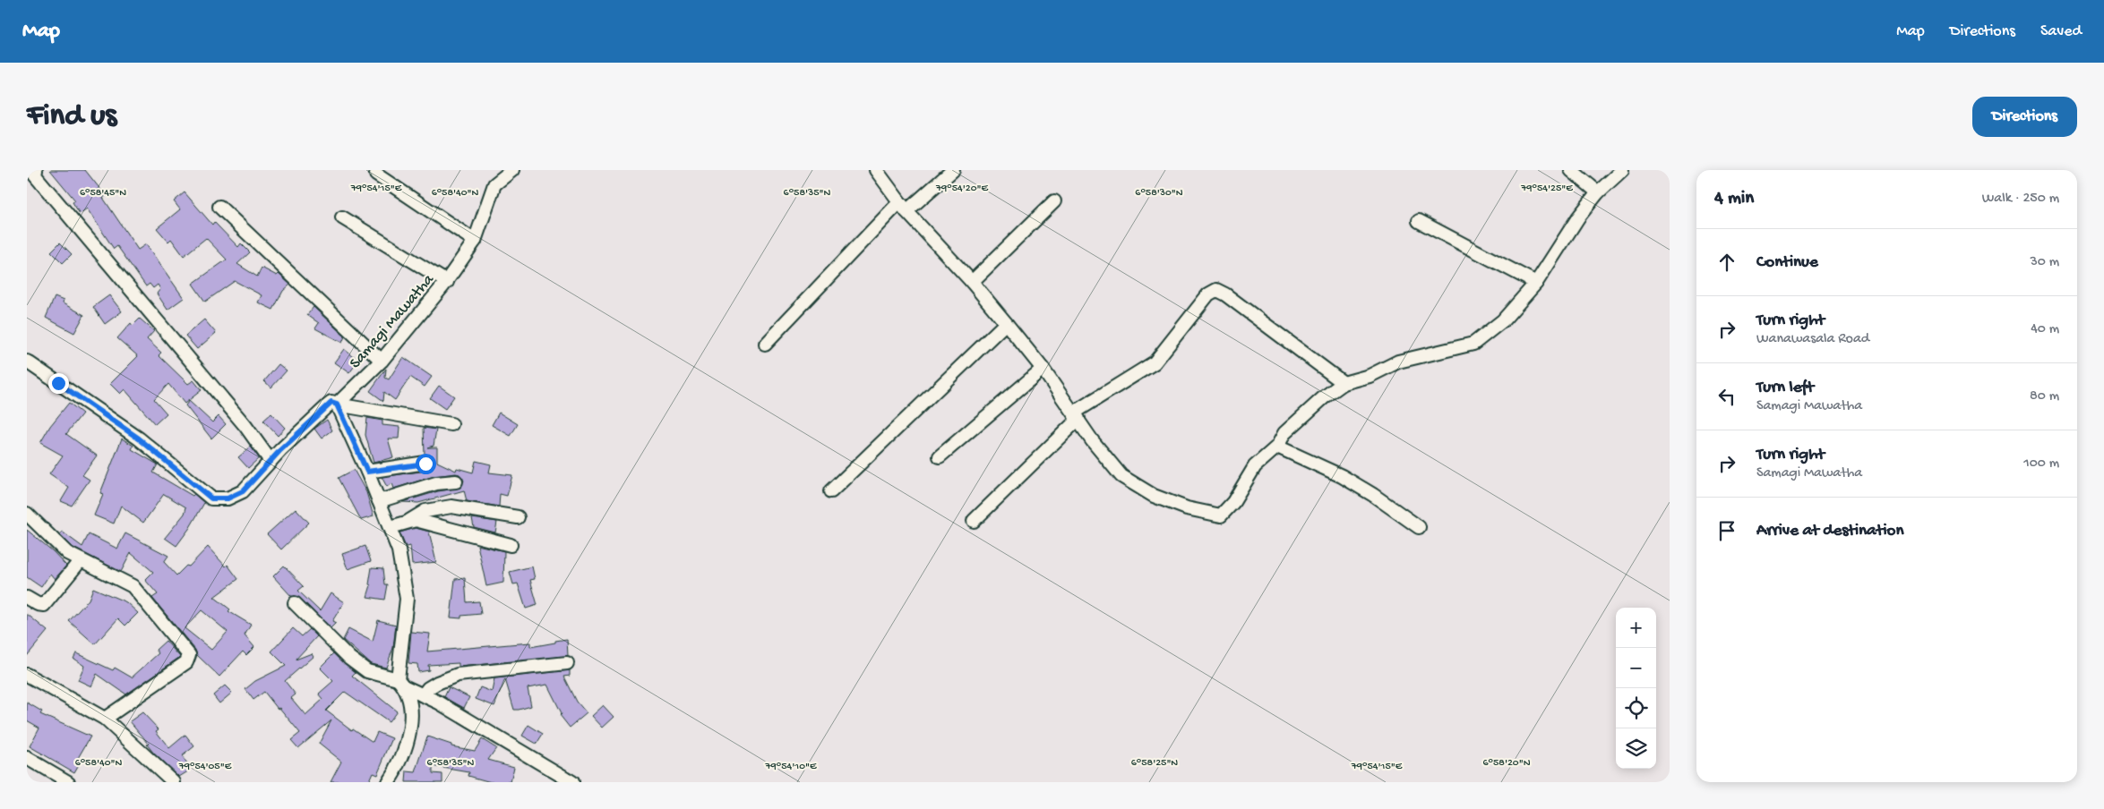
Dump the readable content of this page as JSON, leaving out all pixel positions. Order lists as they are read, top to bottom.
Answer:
{
  "streets": {
    "street": ["Samagi Mawatha"]
  },
  "page": {
    "header": "Map",
    "nav": ["Map", "Directions", "Saved"],
    "buttons": "Directions",
    "title": "Find us",
    "heading": ["4 min", "Walk · 250 m"],
    "list": [
      ["Continue", "30 m"],
      ["Turn right", "Wanawasala Road", "40 m"],
      ["Turn left", "Samagi Mawatha", "80 m"],
      ["Turn right", "Samagi Mawatha", "100 m"],
      "Arrive at destination"
    ],
    "map_buttons": ["+", "−"]
  },
  "coordinates": [
    "79°54'20\"E",
    "79°54'15\"E",
    "79°54'25\"E",
    "6°58'45\"N",
    "6°58'40\"N",
    "6°58'35\"N",
    "6°58'30\"N",
    "6°58'25\"N",
    "6°58'20\"N",
    "79°54'05\"E",
    "79°54'10\"E"
  ]
}
